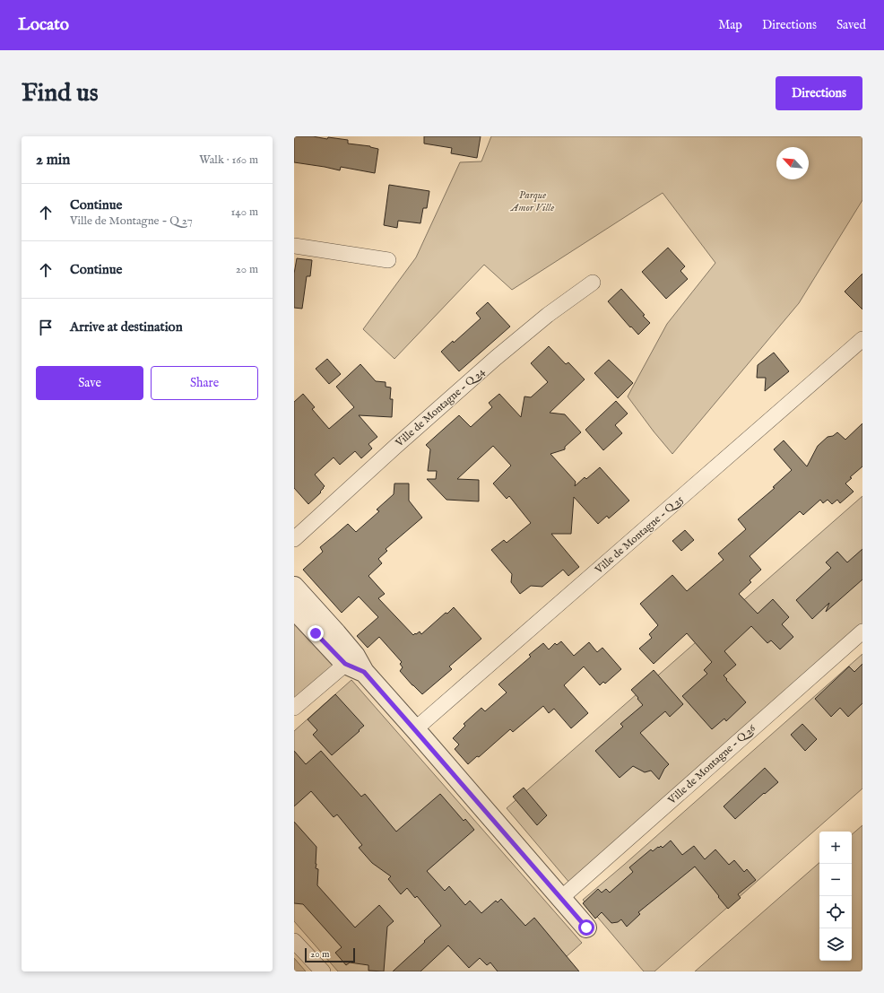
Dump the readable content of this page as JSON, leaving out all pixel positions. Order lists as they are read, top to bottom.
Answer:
{
  "streets": {
    "street": ["Ville de Montagne - Q 24", "Ville de Montagne - Q 25", "Ville de Montagne - Q 26"]
  },
  "parks": ["Parque Amor Ville"],
  "scale_bar": "20 m",
  "north": "top left",
  "page": {
    "header": "Locato",
    "nav": ["Map", "Directions", "Saved"],
    "buttons": [
      "Directions",
      ["Save", "Share"]
    ],
    "title": "Find us",
    "heading": ["2 min", "Walk · 160 m"],
    "list": [
      ["Continue", "Ville de Montagne - Q 27", "140 m"],
      ["Continue", "20 m"],
      "Arrive at destination"
    ],
    "map_buttons": ["+", "−"],
    "scale": "20 m"
  }
}
